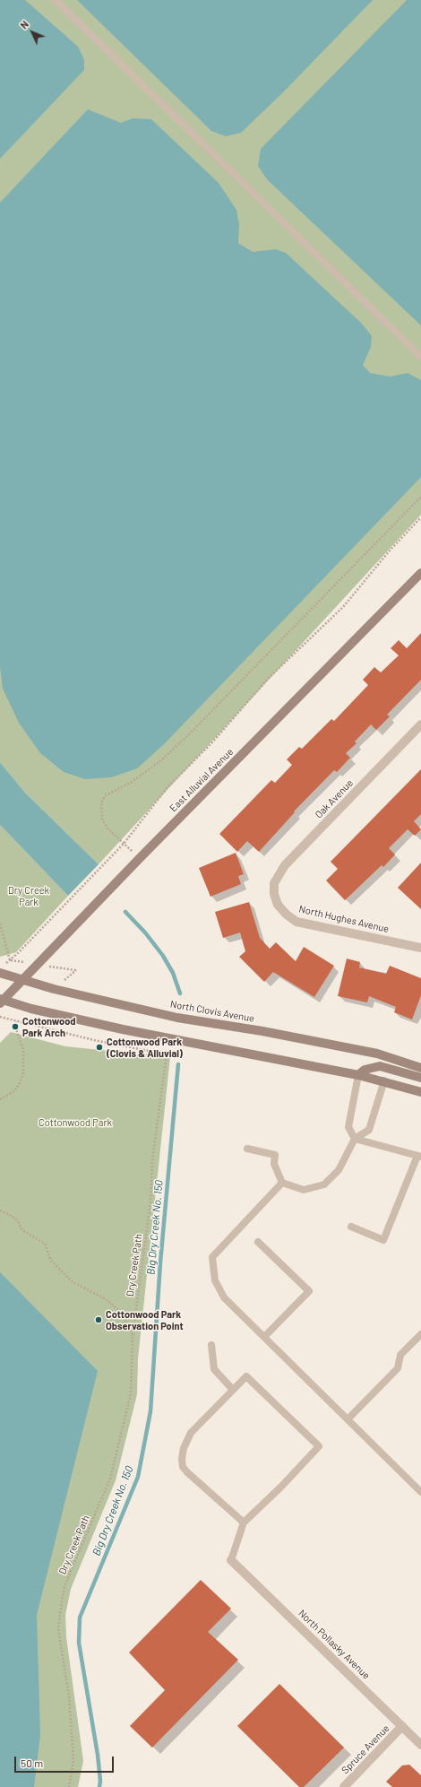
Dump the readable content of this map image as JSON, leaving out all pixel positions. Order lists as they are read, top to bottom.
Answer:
{
  "streets": {
    "main road": ["East Alluvial Avenue", "North Clovis Avenue"],
    "street": [
      "Oak Avenue",
      "North Hughes Avenue",
      "North Pollasky Avenue",
      "Spruce Avenue"
    ],
    "path": ["Dry Creek Path"]
  },
  "crossings": [
    ["East Alluvial Avenue", "North Clovis Avenue"],
    ["Oak Avenue", "North Hughes Avenue"],
    ["North Pollasky Avenue", "Spruce Avenue"]
  ],
  "water": ["Big Dry Creek No. 150"],
  "parks": ["Dry Creek Park", "Cottonwood Park"],
  "places": ["Cottonwood Park Arch", "Cottonwood Park (Clovis & Alluvial)", "Cottonwood Park Observation Point"],
  "scale_bar": "50 m",
  "north": "top left"
}
